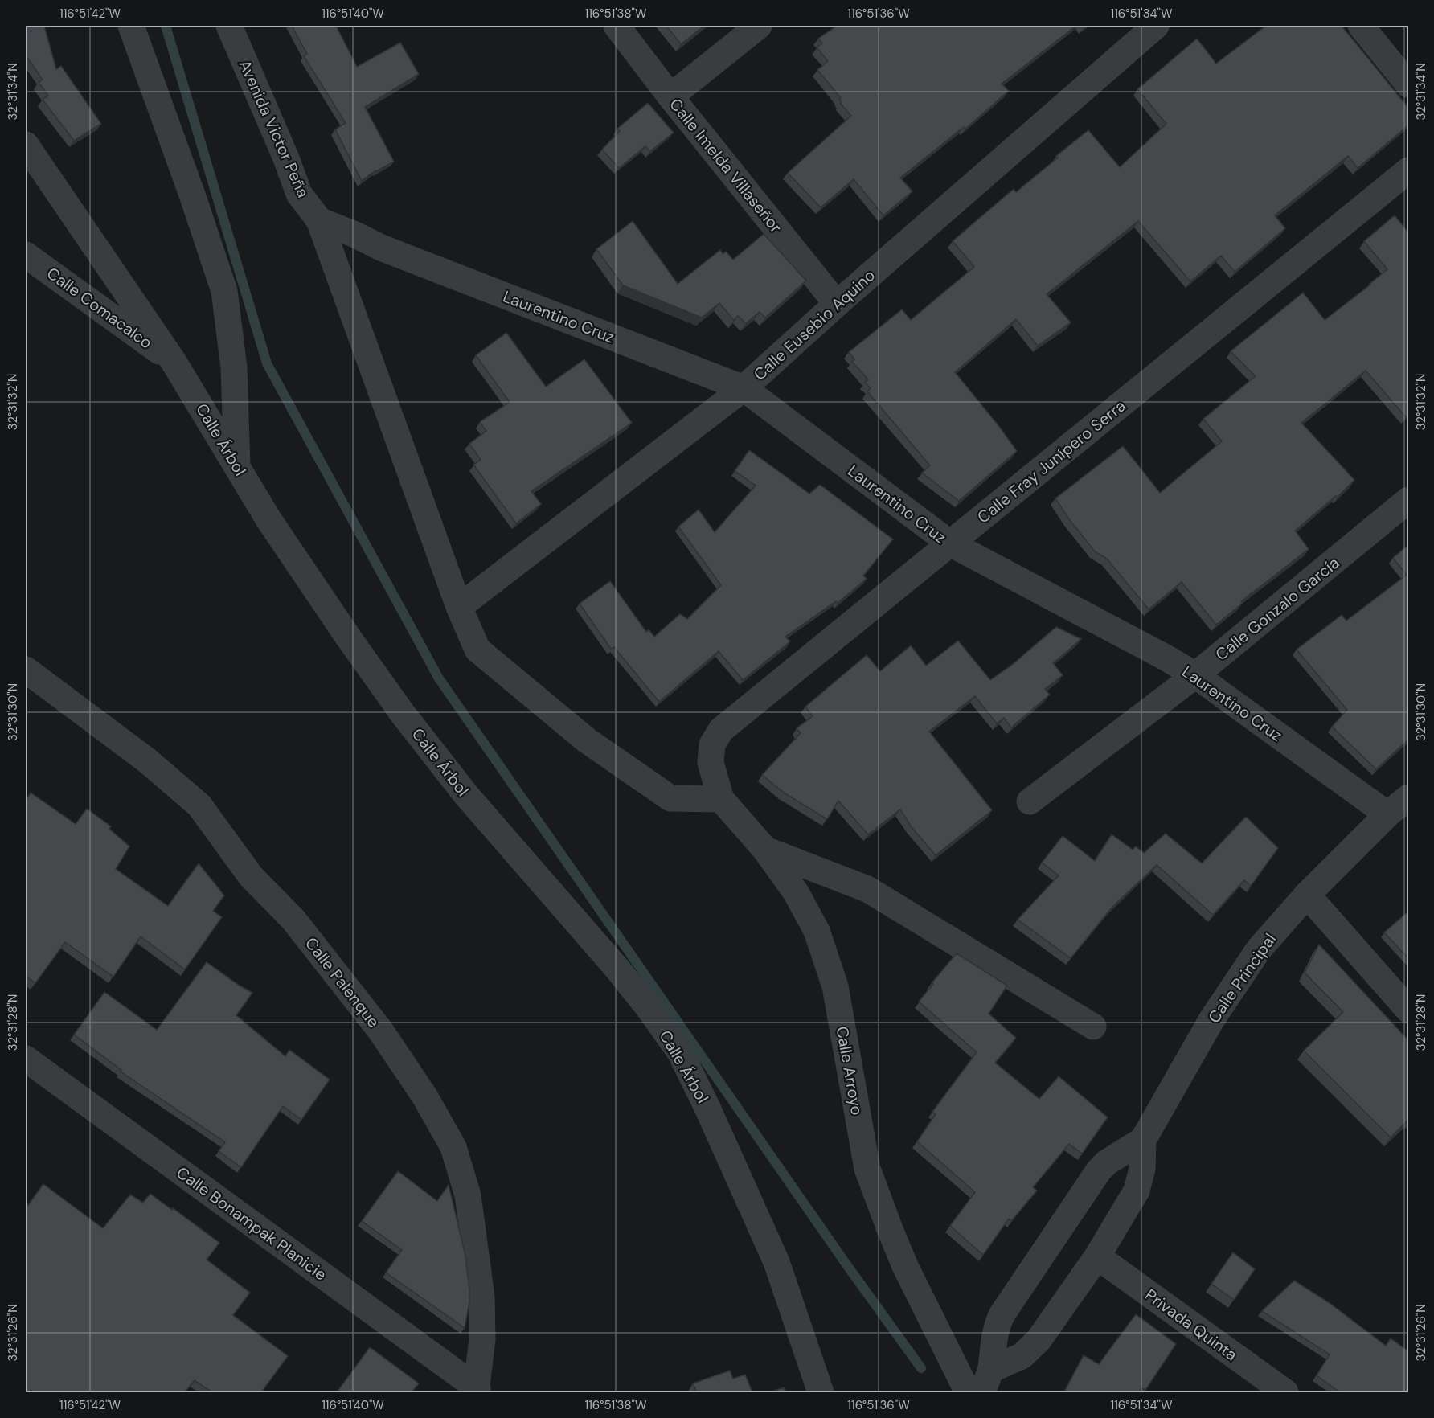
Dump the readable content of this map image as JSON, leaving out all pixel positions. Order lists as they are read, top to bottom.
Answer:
{
  "streets": {
    "street": [
      "Avenida Victor Peña",
      "Calle Imelda Villaseñor",
      "Calle Comacalco",
      "Laurentino Cruz",
      "Calle Eusebio Aquino",
      "Calle Árbol",
      "Calle Fray Junípero Serra",
      "Calle Gonzalo García",
      "Calle Principal",
      "Calle Palenque",
      "Calle Arroyo",
      "Calle Bonampak Planicie",
      "Privada Quinta"
    ]
  },
  "crossings": [
    ["Avenida Victor Peña", "Laurentino Cruz"],
    ["Avenida Victor Peña", "Calle Eusebio Aquino"],
    ["Avenida Victor Peña", "Calle Arroyo"],
    ["Calle Imelda Villaseñor", "Calle Eusebio Aquino"],
    ["Calle Comacalco", "Calle Árbol"],
    ["Laurentino Cruz", "Calle Eusebio Aquino"],
    ["Laurentino Cruz", "Calle Fray Junípero Serra"],
    ["Laurentino Cruz", "Calle Gonzalo García"],
    ["Laurentino Cruz", "Calle Principal"],
    ["Calle Fray Junípero Serra", "Calle Arroyo"],
    ["Calle Principal", "Privada Quinta"],
    ["Calle Palenque", "Calle Bonampak Planicie"]
  ],
  "coordinates": [
    "116°51'42\"W",
    "116°51'40\"W",
    "116°51'38\"W",
    "116°51'36\"W",
    "116°51'34\"W",
    "32°31'34\"N",
    "32°31'32\"N",
    "32°31'30\"N",
    "32°31'28\"N",
    "32°31'26\"N"
  ]
}
